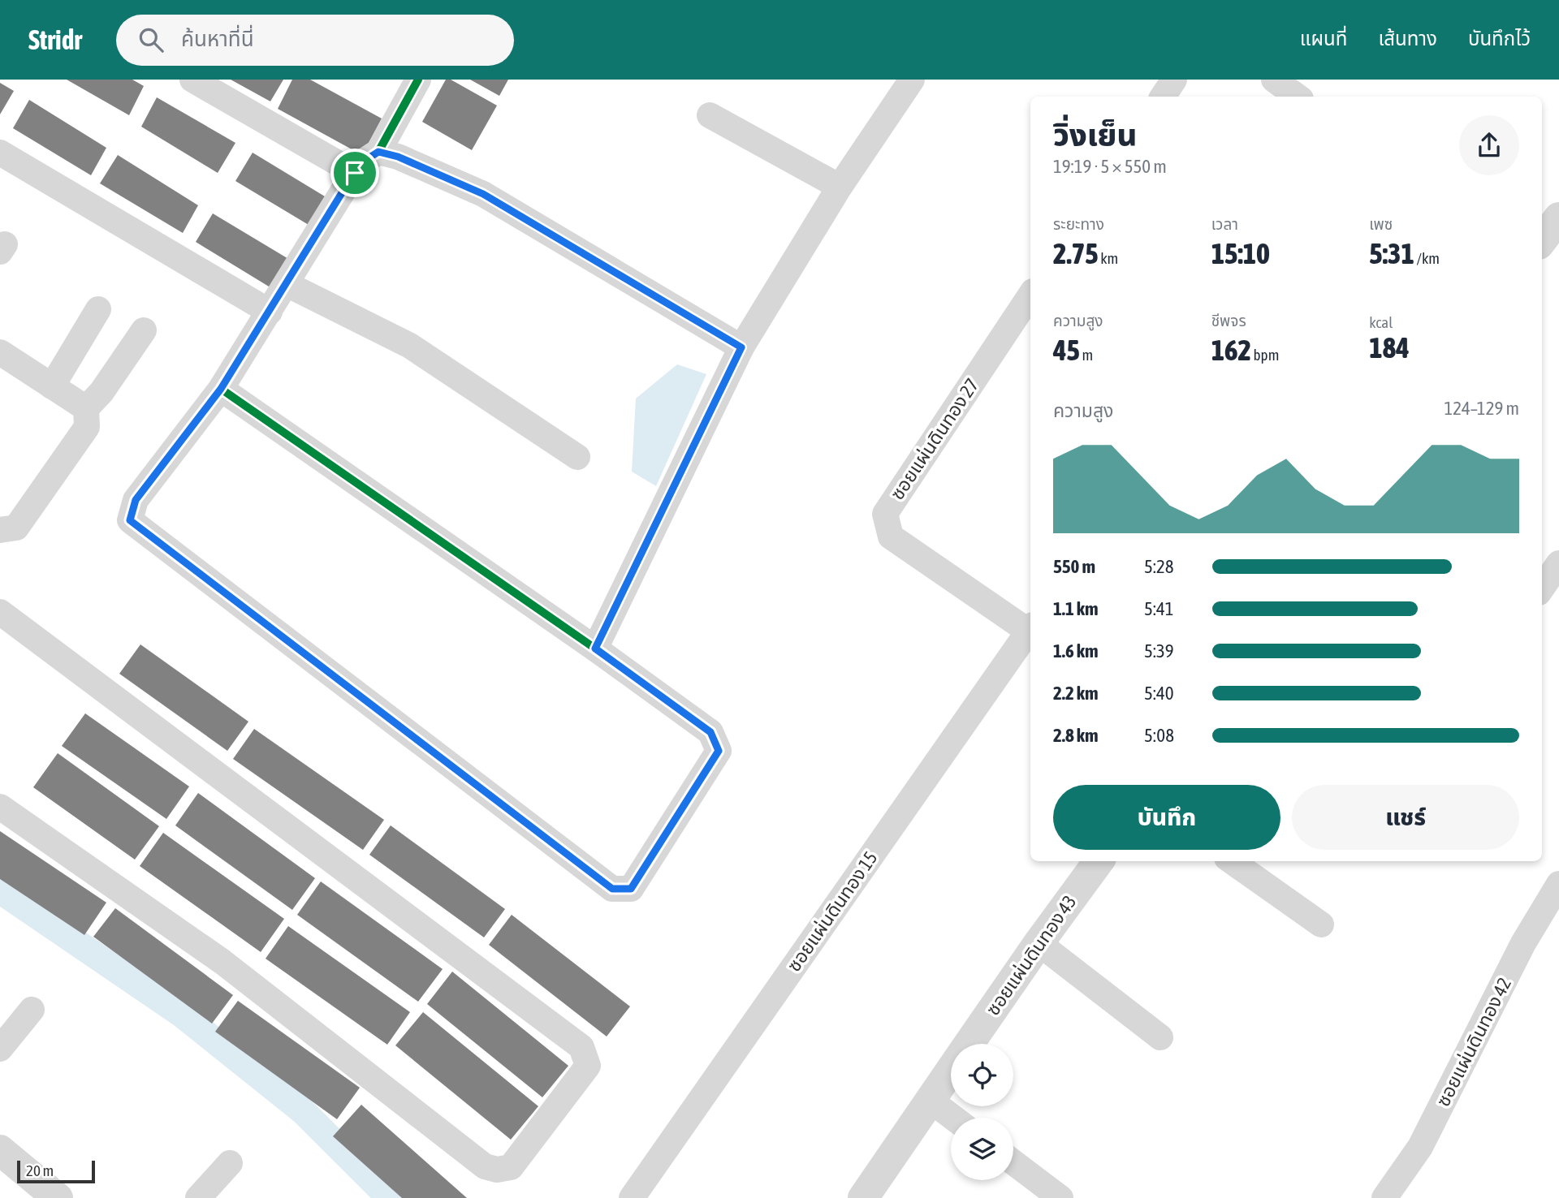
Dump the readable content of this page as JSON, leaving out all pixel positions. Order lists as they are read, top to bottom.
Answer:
{
  "streets": {
    "street": [
      "ซอยแผ่นดินทอง 27",
      "ซอยแผ่นดินทอง 15",
      "ซอยแผ่นดินทอง 43",
      "ซอยแผ่นดินทอง 42"
    ]
  },
  "crossings": [
    ["ซอยแผ่นดินทอง 27", "ซอยแผ่นดินทอง 15"]
  ],
  "scale_bar": "20 m",
  "page": {
    "header": "Stridr",
    "search": "ค้นหาที่นี่",
    "nav": ["แผนที่", "เส้นทาง", "บันทึกไว้"],
    "heading": ["วิ่งเย็น", "19:19 · 5 × 550 m"],
    "stats": [
      ["ระยะทาง", "2.75 km"],
      ["เวลา", "15:10"],
      ["เพซ", "5:31 /km"],
      ["ความสูง", "45 m"],
      ["ชีพจร", "162 bpm"],
      ["kcal", "184"]
    ],
    "chart": ["ความสูง", "124–129 m"],
    "list": [
      {
        "name": "550 m",
        "note": "5:28"
      },
      {
        "name": "1.1 km",
        "note": "5:41"
      },
      {
        "name": "1.6 km",
        "note": "5:39"
      },
      {
        "name": "2.2 km",
        "note": "5:40"
      },
      {
        "name": "2.8 km",
        "note": "5:08"
      }
    ],
    "buttons": ["บันทึก", "แชร์"],
    "scale": "20 m"
  }
}
